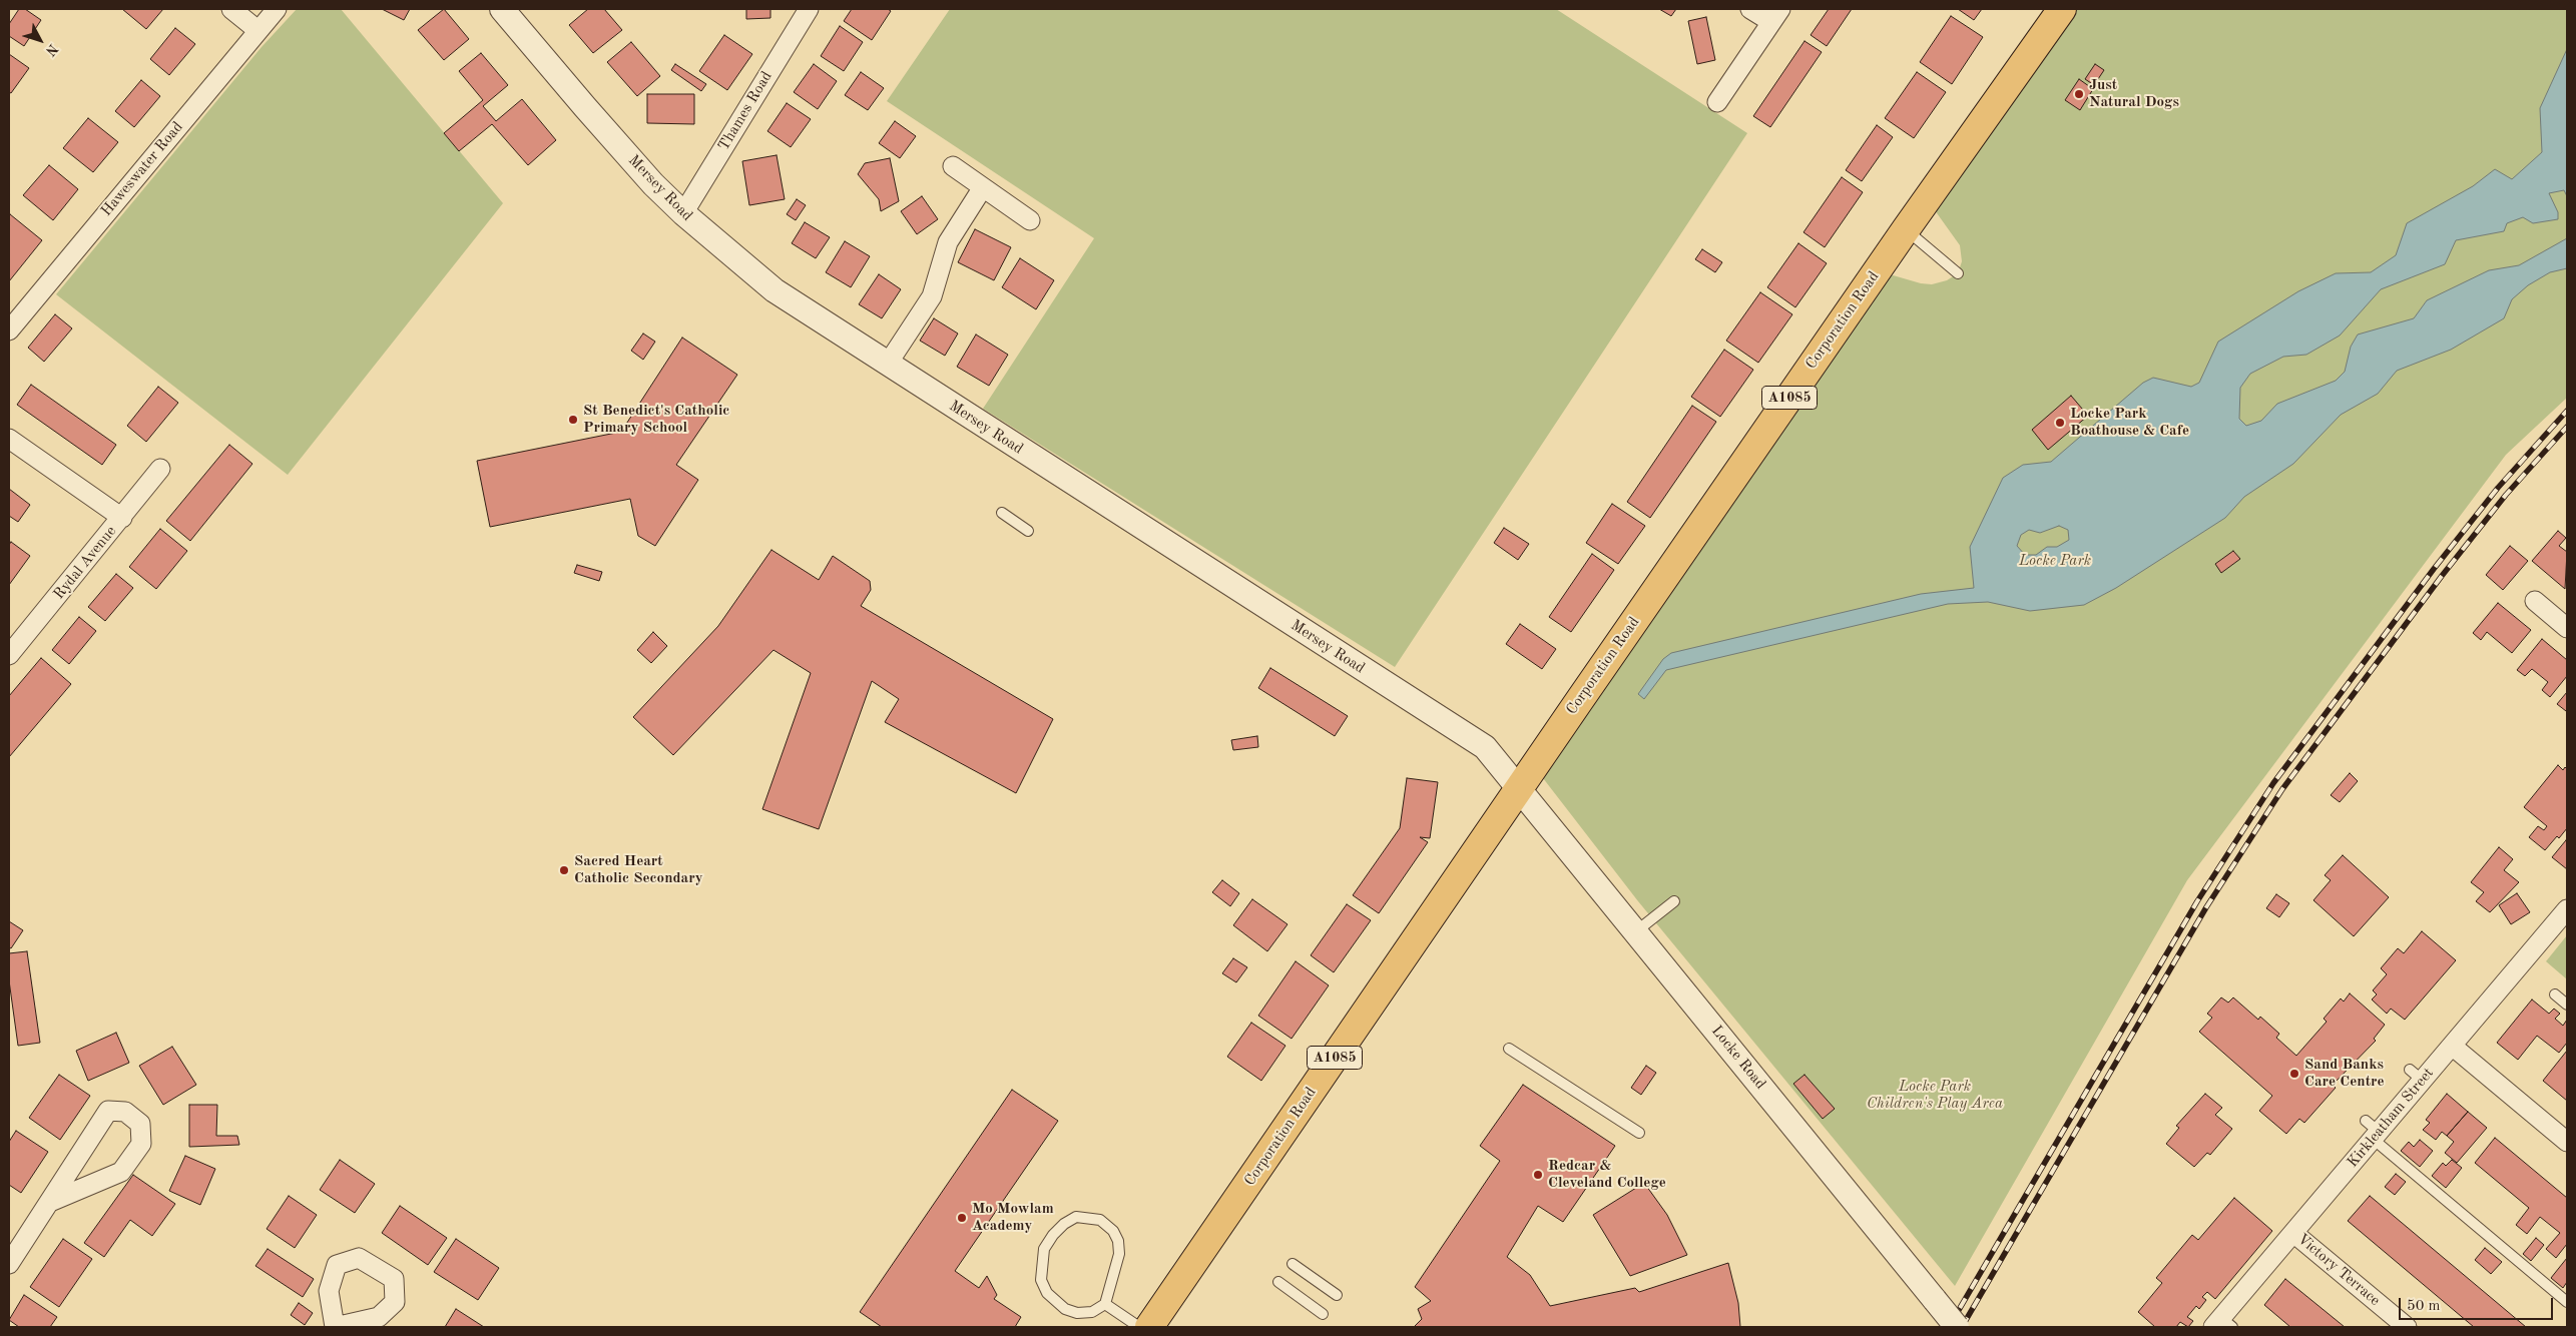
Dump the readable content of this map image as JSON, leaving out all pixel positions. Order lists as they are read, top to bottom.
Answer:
{
  "streets": {
    "main road": ["Corporation Road", "A1085"],
    "street": [
      "Thames Road",
      "Haweswater Road",
      "Mersey Road",
      "Rydal Avenue",
      "Locke Road",
      "Kirkleatham Street",
      "Victory Terrace"
    ]
  },
  "crossings": [
    ["Thames Road", "Mersey Road"],
    ["Mersey Road", "Corporation Road"],
    ["Mersey Road", "Locke Road"],
    ["Corporation Road", "Locke Road"],
    ["Kirkleatham Street", "Victory Terrace"]
  ],
  "parks": ["Locke Park", "Locke Park Children's Play Area"],
  "places": [
    "Just Natural Dogs",
    "St Benedict's Catholic Primary School",
    "Locke Park Boathouse & Cafe",
    "Sacred Heart Catholic Secondary",
    "Sand Banks Care Centre",
    "Redcar & Cleveland College",
    "Mo Mowlam Academy"
  ],
  "scale_bar": "50 m",
  "north": "bottom right"
}
